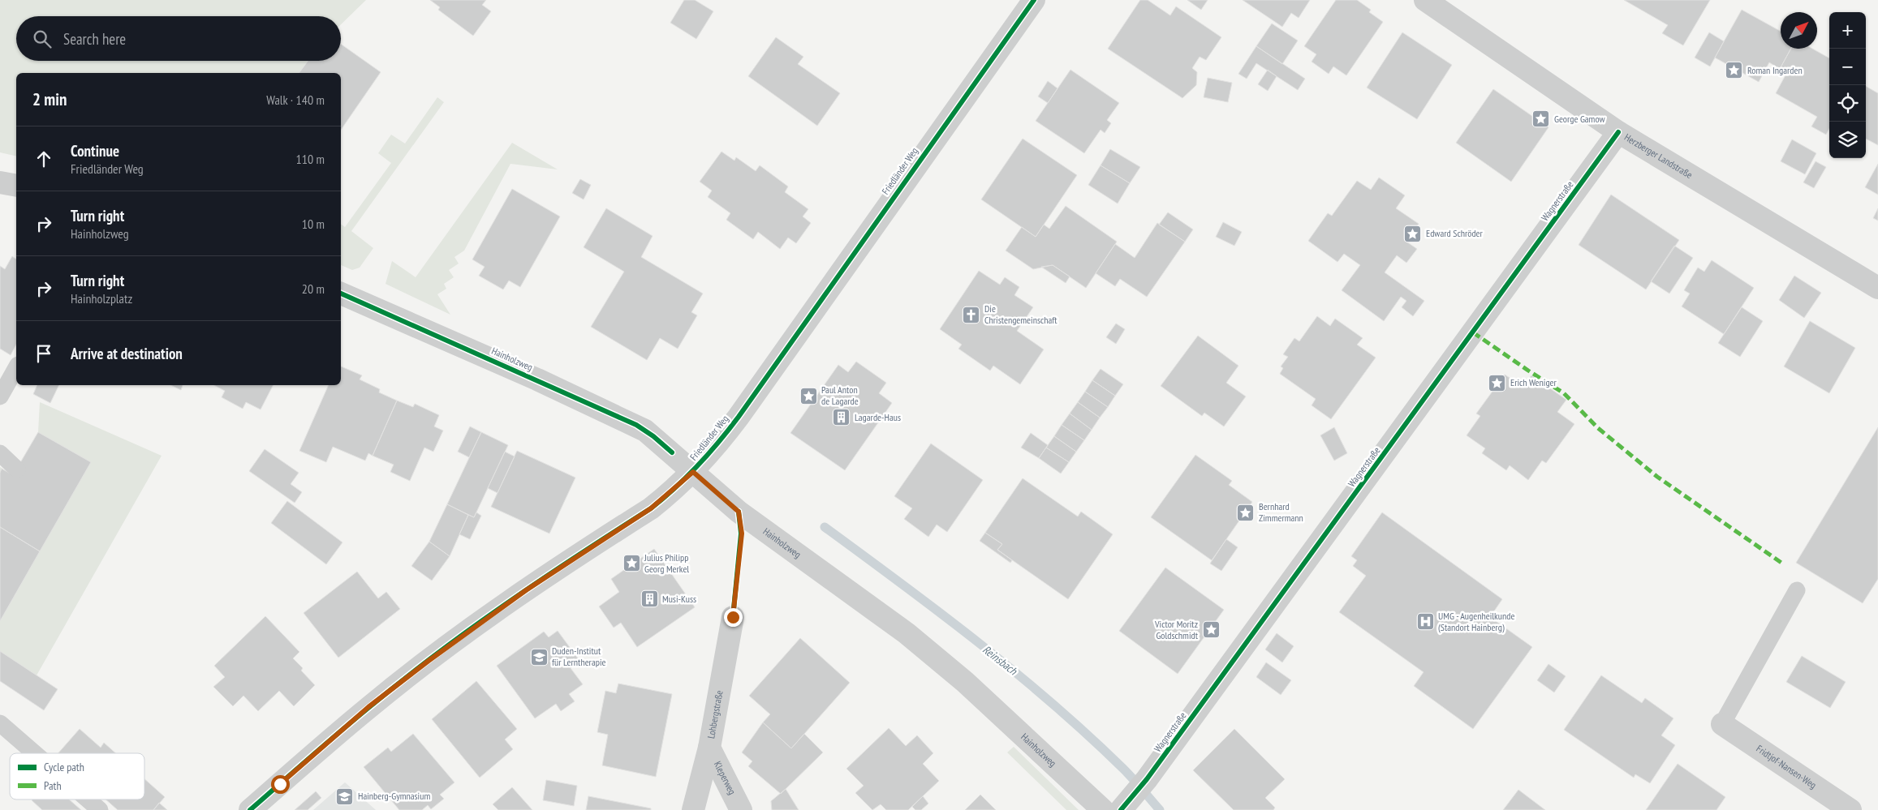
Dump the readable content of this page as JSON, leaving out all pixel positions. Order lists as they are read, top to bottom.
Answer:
{
  "streets": {
    "street": [
      "Herzberger Landstraße",
      "Friedländer Weg",
      "Wagnerstraße",
      "Hainholzweg",
      "Lohbergstraße",
      "Fridtjof-Nansen-Weg",
      "Kleperweg"
    ]
  },
  "crossings": [
    ["Herzberger Landstraße", "Wagnerstraße"],
    ["Friedländer Weg", "Hainholzweg"],
    ["Lohbergstraße", "Kleperweg"]
  ],
  "water": ["Reinsbach"],
  "places": {
    "place": [
      "Roman Ingarden",
      "George Gamow",
      "Edward Schröder",
      "Erich Weniger",
      "Paul Anton de Lagarde",
      "Bernhard Zimmermann",
      "Julius Philipp Georg Merkel",
      "Victor Moritz Goldschmidt"
    ],
    "church": ["Die Christengemeinschaft"],
    "building": ["Lagarde-Haus", "Musi-Kuss"],
    "hospital": ["UMG - Augenheilkunde (Standort Hainberg)"],
    "school or university": ["Duden-Institut für Lerntherapie", "Hainberg-Gymnasium"]
  },
  "legend": ["Cycle path", "Path"],
  "north": "top right",
  "page": {
    "map_buttons": ["+", "−"],
    "search": "Search here",
    "heading": ["2 min", "Walk · 140 m"],
    "list": [
      ["Continue", "Friedländer Weg", "110 m"],
      ["Turn right", "Hainholzweg", "10 m"],
      ["Turn right", "Hainholzplatz", "20 m"],
      "Arrive at destination"
    ]
  }
}
